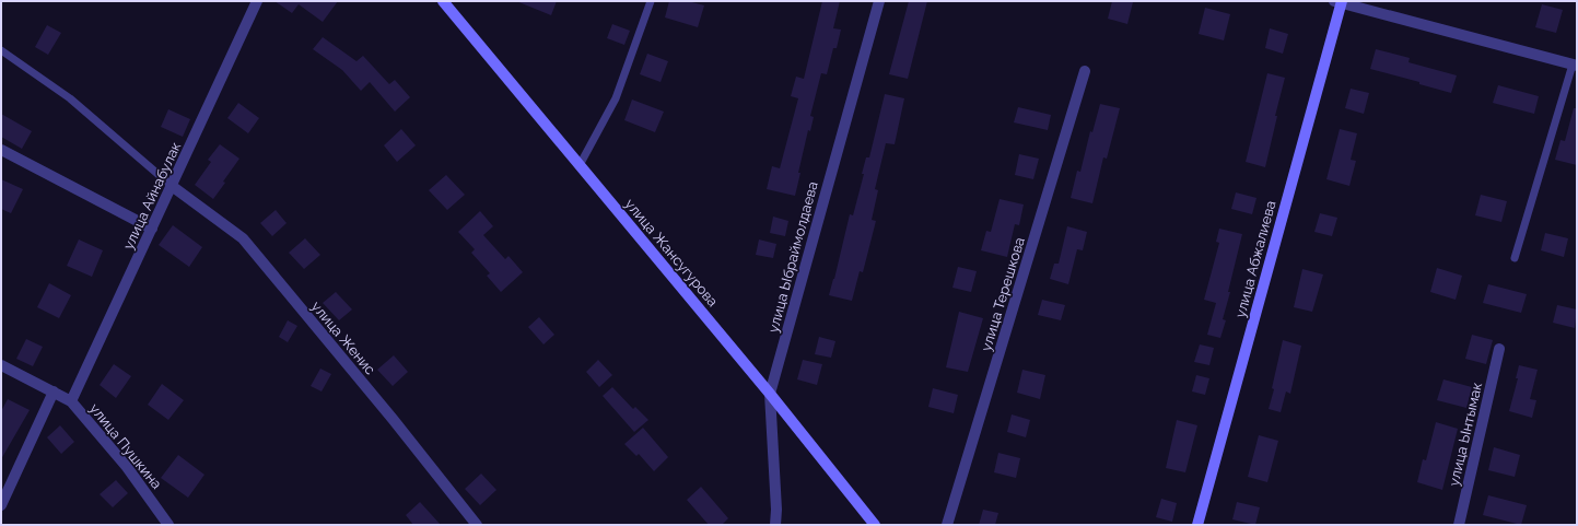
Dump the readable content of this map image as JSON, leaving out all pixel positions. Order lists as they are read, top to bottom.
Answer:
{
  "streets": {
    "main road": ["улица Жансугурова", "улица Абжалиева"],
    "street": [
      "улица Айнабулак",
      "улица Ыбраймолдаева",
      "улица Терешкова",
      "улица Женис",
      "улица Ынтымак",
      "улица Пушкина"
    ]
  },
  "crossings": [
    ["улица Айнабулак", "улица Женис"],
    ["улица Айнабулак", "улица Пушкина"],
    ["улица Жансугурова", "улица Ыбраймолдаева"]
  ]
}
